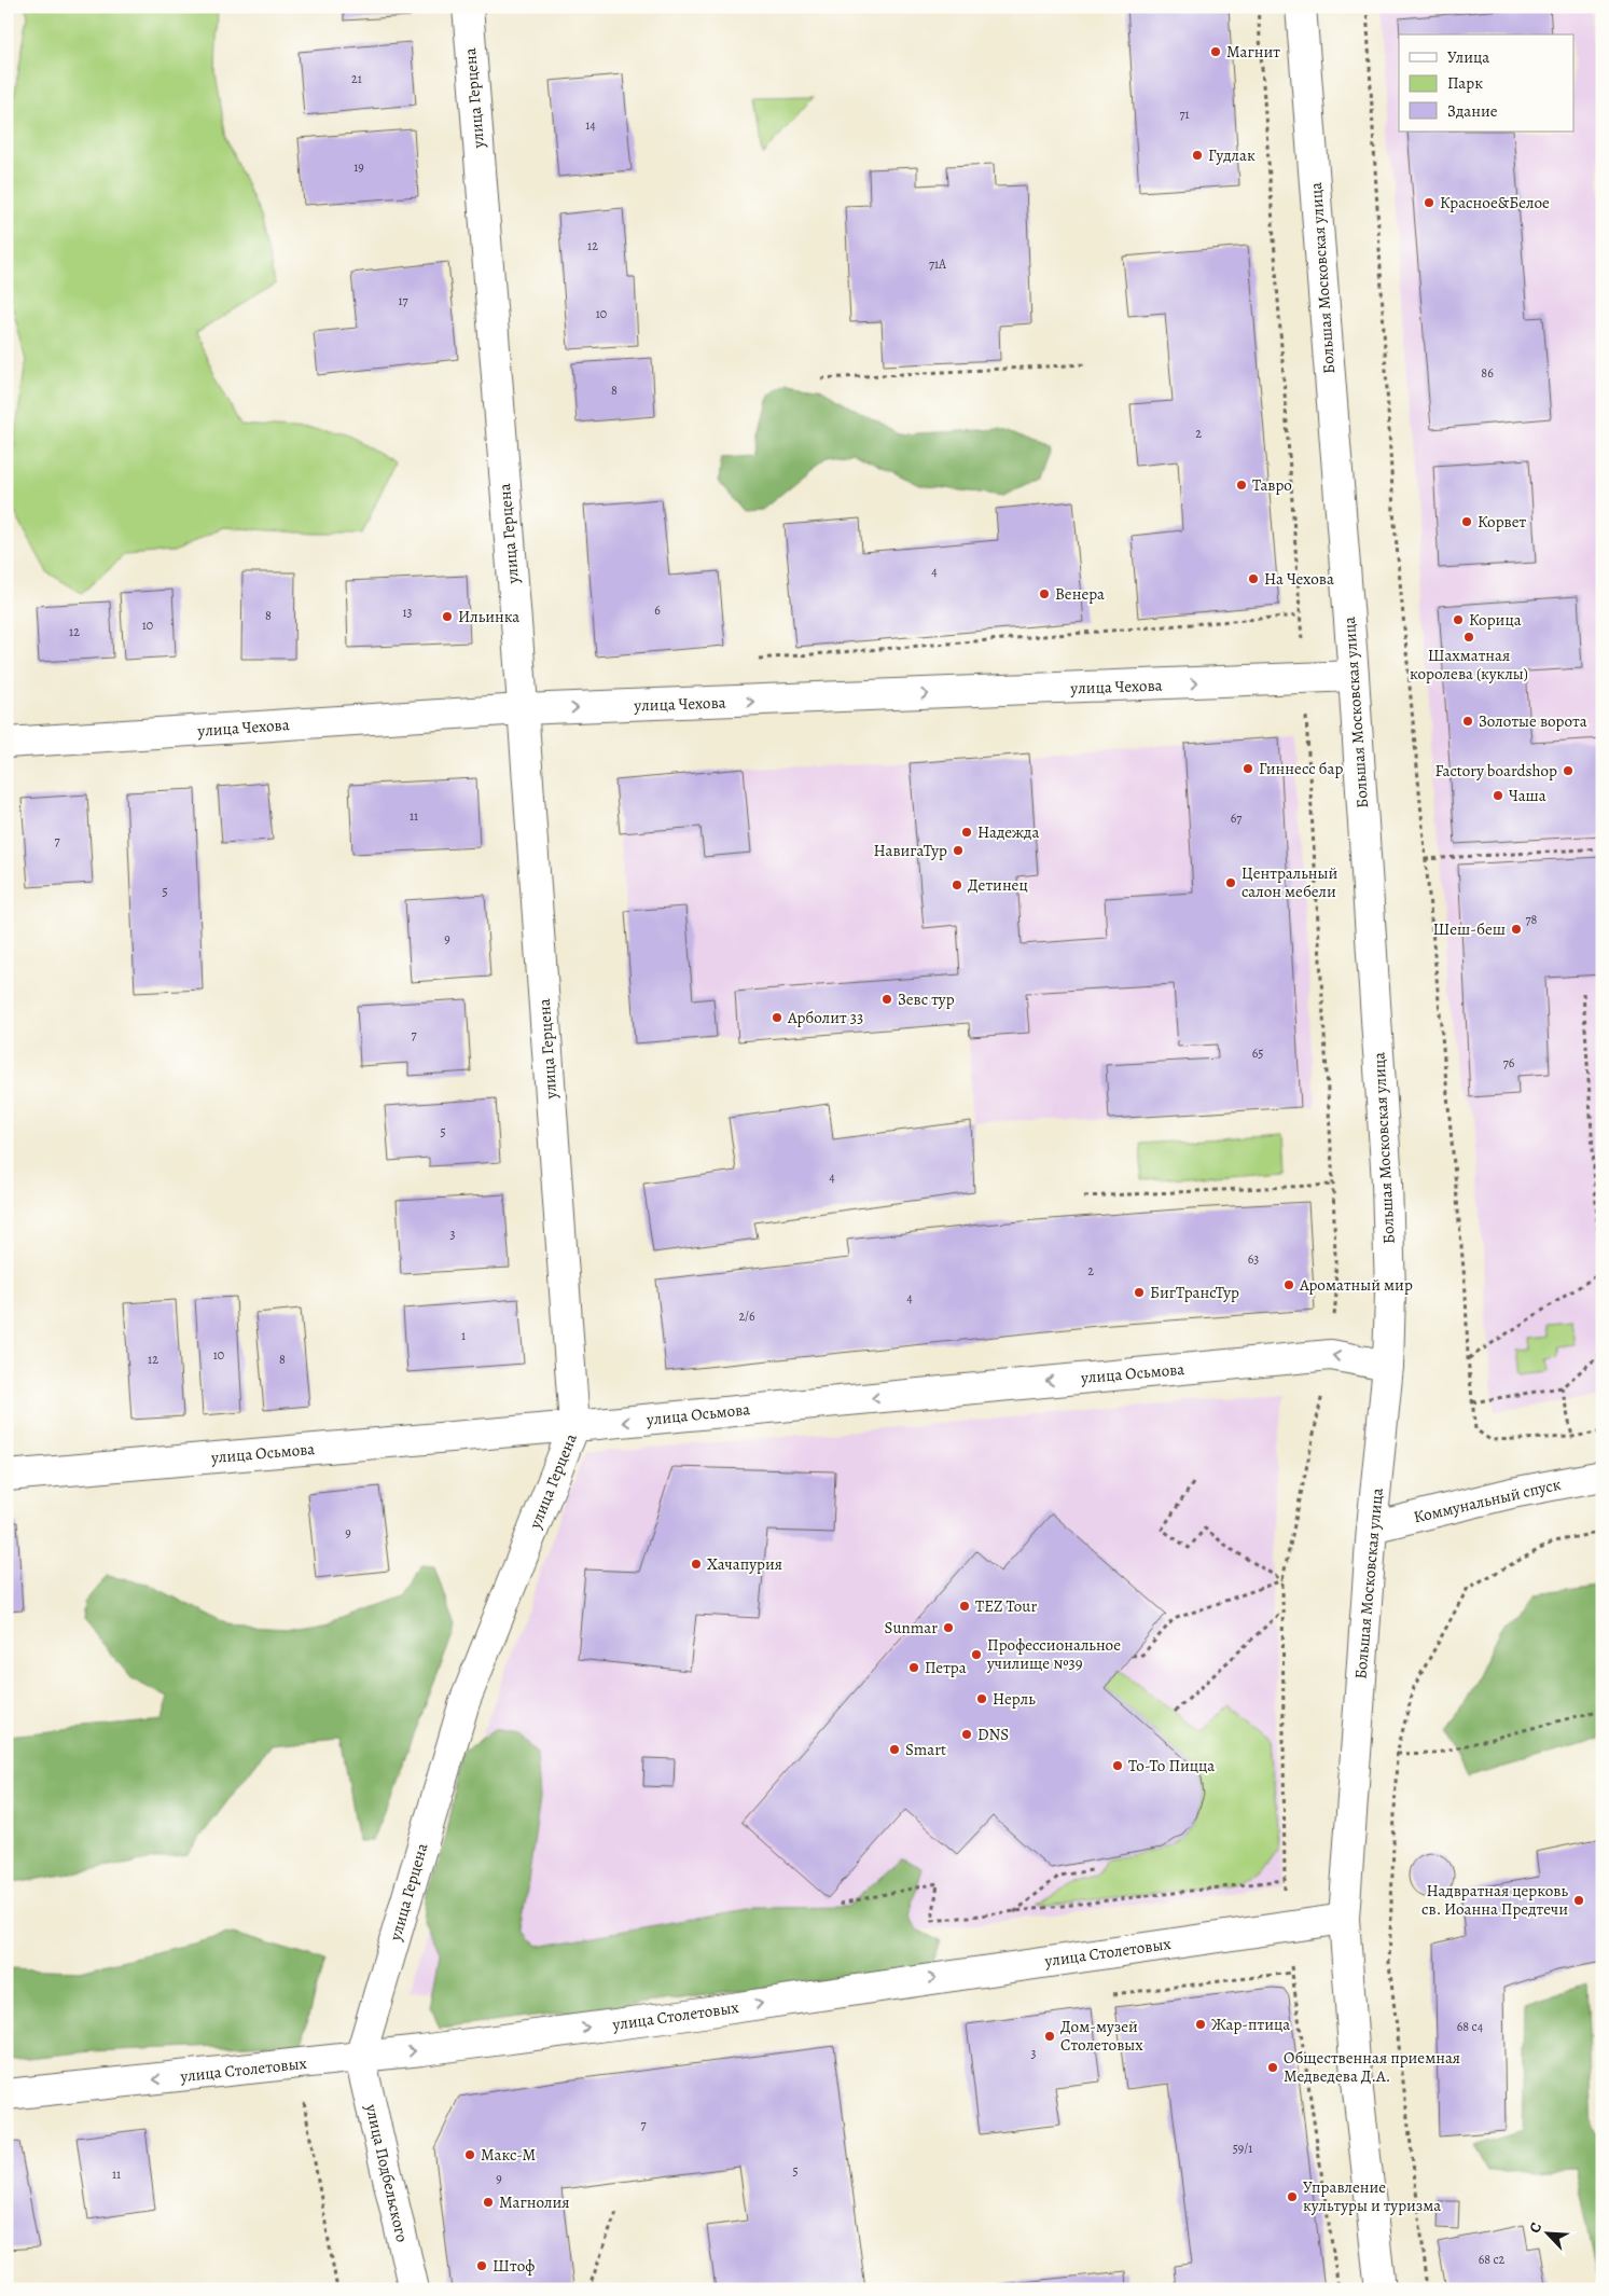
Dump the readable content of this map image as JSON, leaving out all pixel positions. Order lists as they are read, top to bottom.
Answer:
{
  "streets": {
    "street": [
      "улица Герцена",
      "Большая Московская улица",
      "улица Чехова",
      "улица Осьмова",
      "Коммунальный спуск",
      "улица Столетовых",
      "улица Подбельского"
    ]
  },
  "crossings": [
    ["улица Герцена", "улица Чехова"],
    ["улица Герцена", "улица Осьмова"],
    ["улица Герцена", "улица Столетовых"],
    ["улица Герцена", "улица Подбельского"],
    ["Большая Московская улица", "улица Чехова"],
    ["Большая Московская улица", "улица Осьмова"],
    ["Большая Московская улица", "Коммунальный спуск"],
    ["Большая Московская улица", "улица Столетовых"],
    ["улица Столетовых", "улица Подбельского"]
  ],
  "one_way": ["улица Чехова", "улица Осьмова"],
  "places": [
    "Магнит",
    "Гудлак",
    "Красное&Белое",
    "Тавро",
    "Корвет",
    "На Чехова",
    "Венера",
    "Ильинка",
    "Корица",
    "Шахматная королева (куклы)",
    "Золотые ворота",
    "Гиннесс бар",
    "Factory boardshop",
    "Чаша",
    "Надежда",
    "НавигаТур",
    "Центральный салон мебели",
    "Детинец",
    "Шеш-беш",
    "Зевс тур",
    "Арболит 33",
    "Ароматный мир",
    "БигТрансТур",
    "Хачапурия",
    "TEZ Tour",
    "Sunmar",
    "Профессиональное училище №39",
    "Петра",
    "Нерль",
    "DNS",
    "Smart",
    "То-То Пицца",
    "Надвратная церковь св. Иоанна Предтечи",
    "Жар-птица",
    "Дом-музей Столетовых",
    "Общественная приемная Медведева Д.А.",
    "Макс-М",
    "Управление культуры и туризма",
    "Магнолия",
    "Штоф"
  ],
  "house_numbers": [
    "21",
    "71",
    "14",
    "19",
    "12",
    "71А",
    "17",
    "10",
    "86",
    "8",
    "2",
    "4",
    "6",
    "13",
    "8",
    "10",
    "12",
    "11",
    "67",
    "7",
    "5",
    "78",
    "9",
    "7",
    "65",
    "76",
    "5",
    "4",
    "3",
    "63",
    "2",
    "4",
    "2/6",
    "1",
    "10",
    "12",
    "8",
    "9",
    "68 с4",
    "3",
    "7",
    "59/1",
    "5",
    "11",
    "9",
    "68 с2"
  ],
  "legend": ["Улица", "Парк", "Здание"],
  "north": "top left"
}
